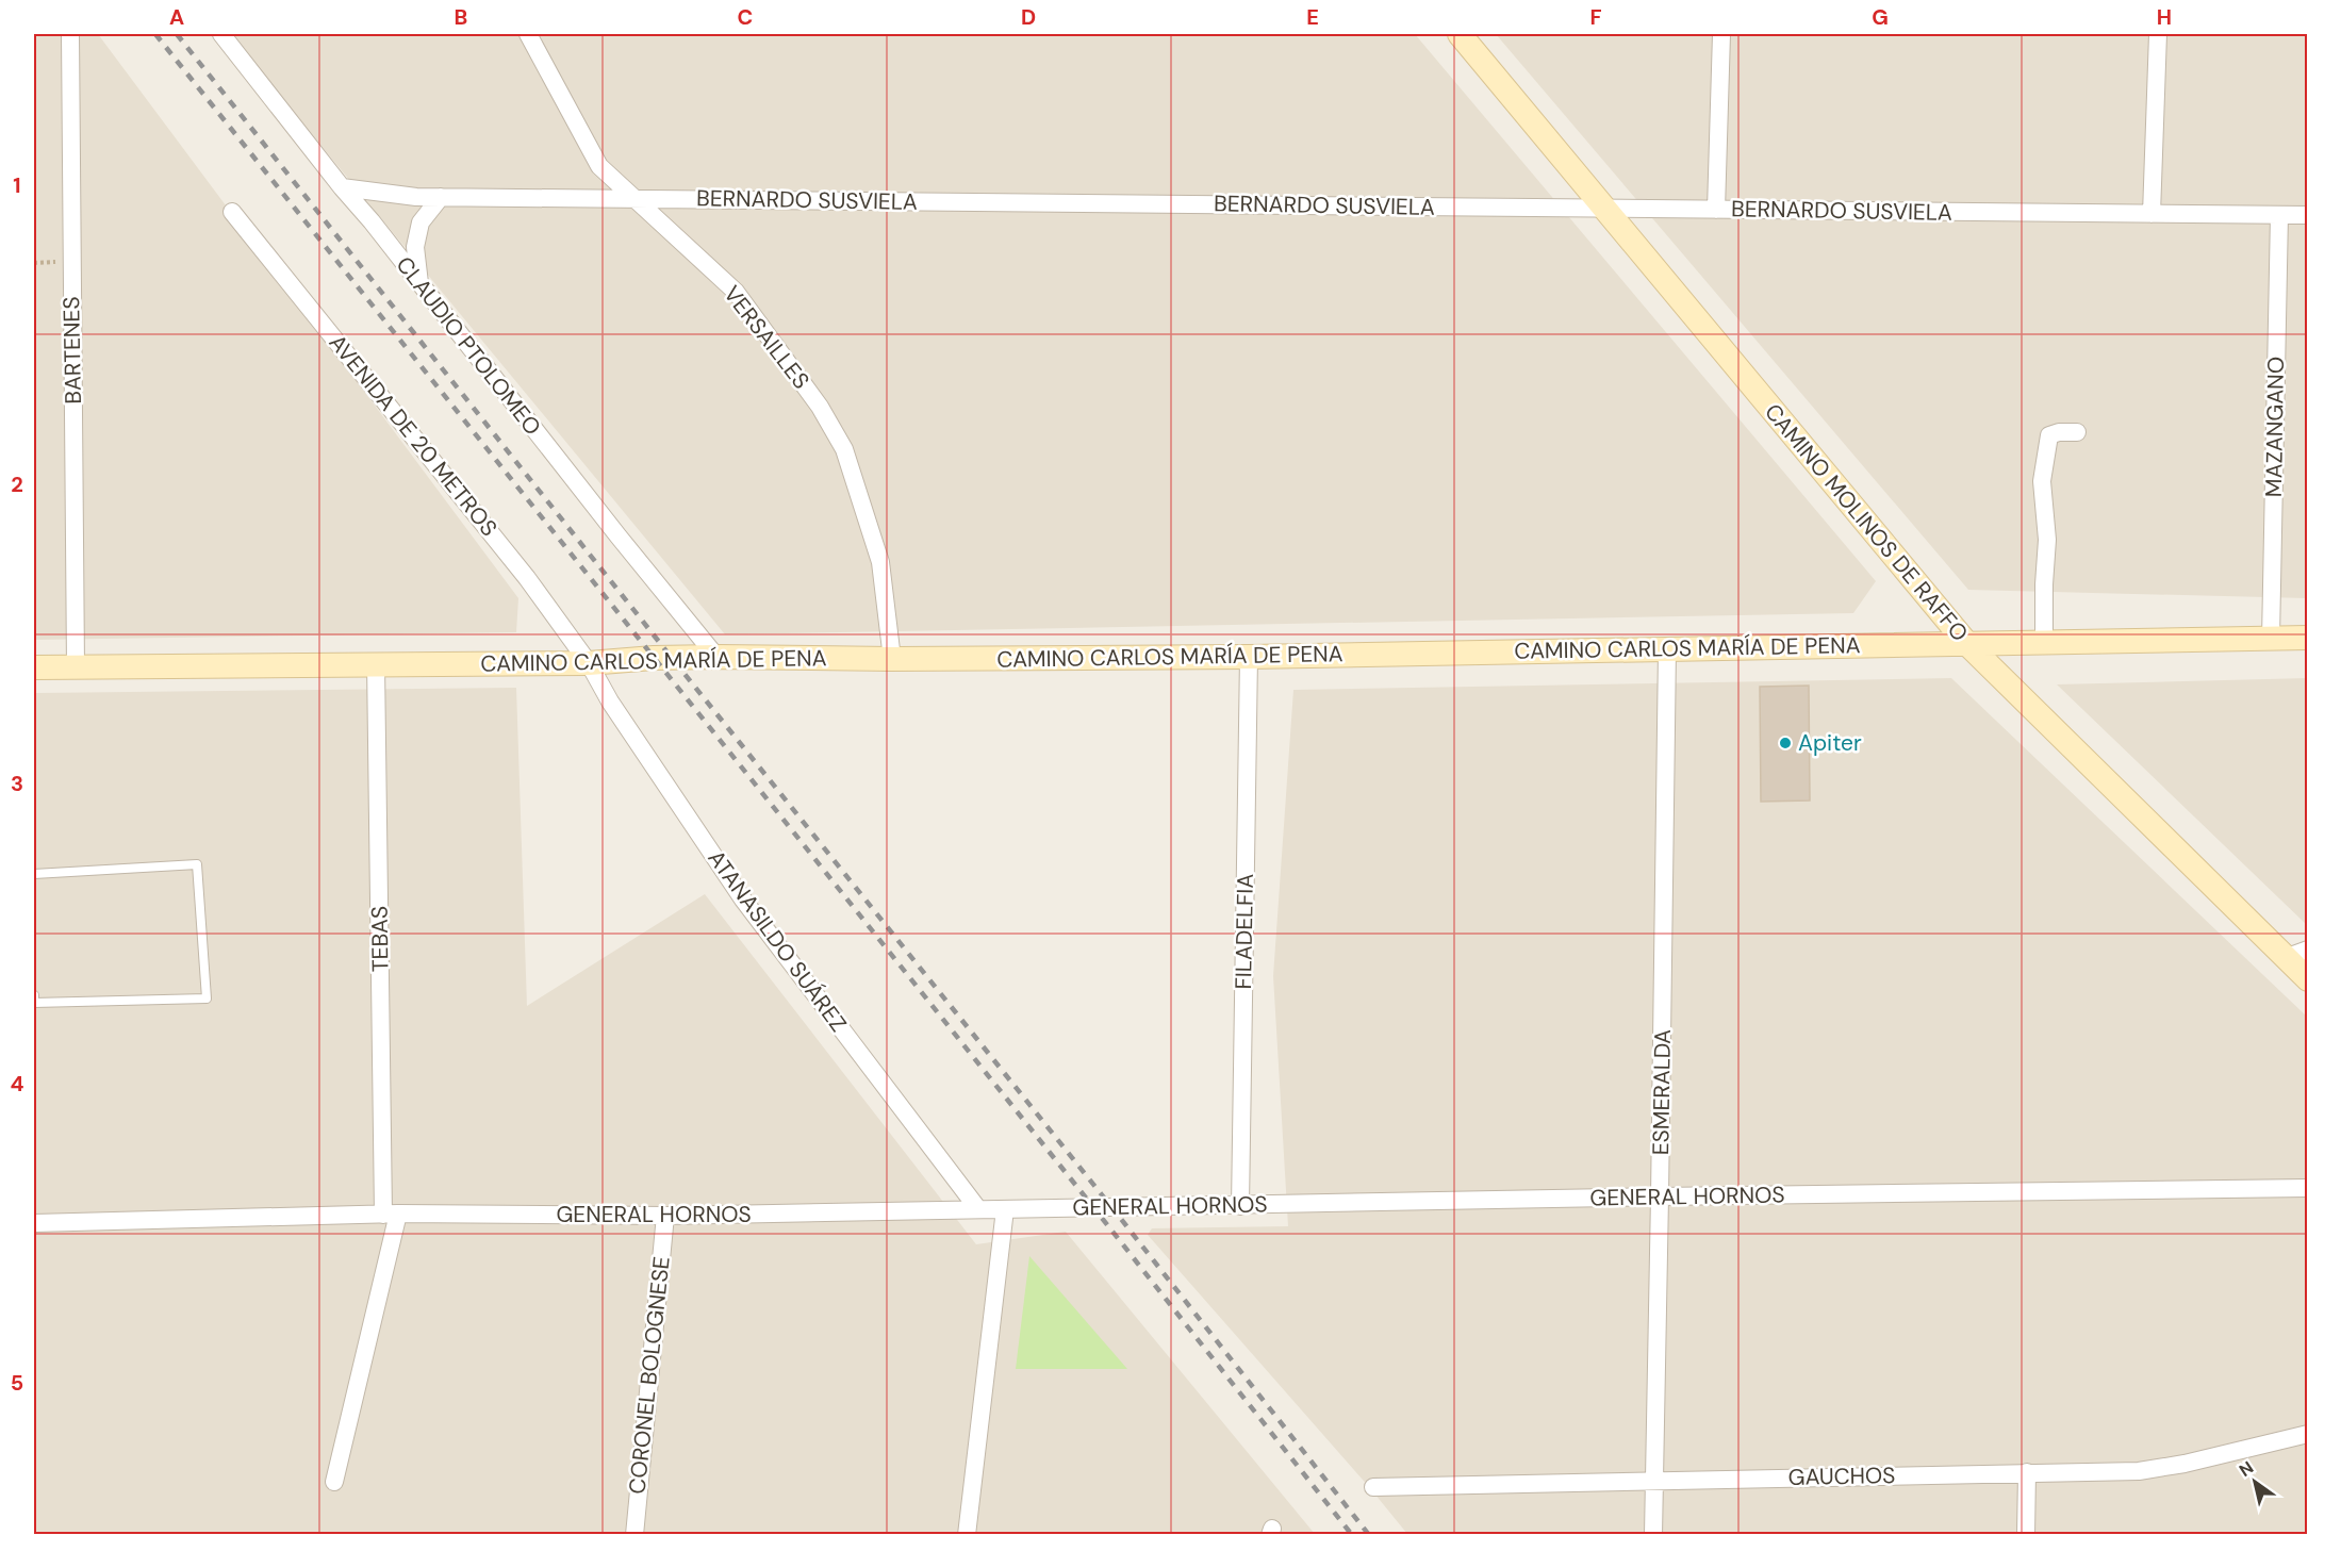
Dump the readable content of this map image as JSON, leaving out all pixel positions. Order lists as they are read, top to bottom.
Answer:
{
  "streets": {
    "street": [
      "BERNARDO SUSVIELA",
      "VERSAILLES",
      "CLAUDIO PTOLOMEO",
      "BARTENES",
      "MAZANGANO",
      "AVENIDA DE 20 METROS",
      "CAMINO MOLINOS DE RAFFO",
      "CAMINO CARLOS MARÍA DE PENA",
      "FILADELFIA",
      "TEBAS",
      "ATANASILDO SUÁREZ",
      "ESMERALDA",
      "GENERAL HORNOS",
      "CORONEL BOLOGNESE",
      "GAUCHOS"
    ]
  },
  "crossings": [
    ["BERNARDO SUSVIELA", "VERSAILLES"],
    ["BERNARDO SUSVIELA", "CLAUDIO PTOLOMEO"],
    ["BERNARDO SUSVIELA", "MAZANGANO"],
    ["BERNARDO SUSVIELA", "CAMINO MOLINOS DE RAFFO"],
    ["VERSAILLES", "CAMINO CARLOS MARÍA DE PENA"],
    ["CLAUDIO PTOLOMEO", "CAMINO CARLOS MARÍA DE PENA"],
    ["BARTENES", "CAMINO CARLOS MARÍA DE PENA"],
    ["MAZANGANO", "CAMINO CARLOS MARÍA DE PENA"],
    ["AVENIDA DE 20 METROS", "CAMINO CARLOS MARÍA DE PENA"],
    ["AVENIDA DE 20 METROS", "ATANASILDO SUÁREZ"],
    ["CAMINO MOLINOS DE RAFFO", "CAMINO CARLOS MARÍA DE PENA"],
    ["CAMINO CARLOS MARÍA DE PENA", "FILADELFIA"],
    ["CAMINO CARLOS MARÍA DE PENA", "TEBAS"],
    ["CAMINO CARLOS MARÍA DE PENA", "ATANASILDO SUÁREZ"],
    ["CAMINO CARLOS MARÍA DE PENA", "ESMERALDA"],
    ["FILADELFIA", "GENERAL HORNOS"],
    ["TEBAS", "GENERAL HORNOS"],
    ["ATANASILDO SUÁREZ", "GENERAL HORNOS"],
    ["ESMERALDA", "GENERAL HORNOS"],
    ["ESMERALDA", "GAUCHOS"],
    ["GENERAL HORNOS", "CORONEL BOLOGNESE"]
  ],
  "places": ["Apiter"],
  "north": "top left",
  "grid": {
    "columns": [
      "A",
      "B",
      "C",
      "D",
      "E",
      "F",
      "G",
      "H"
    ],
    "rows": [
      "1",
      "2",
      "3",
      "4",
      "5"
    ]
  }
}
